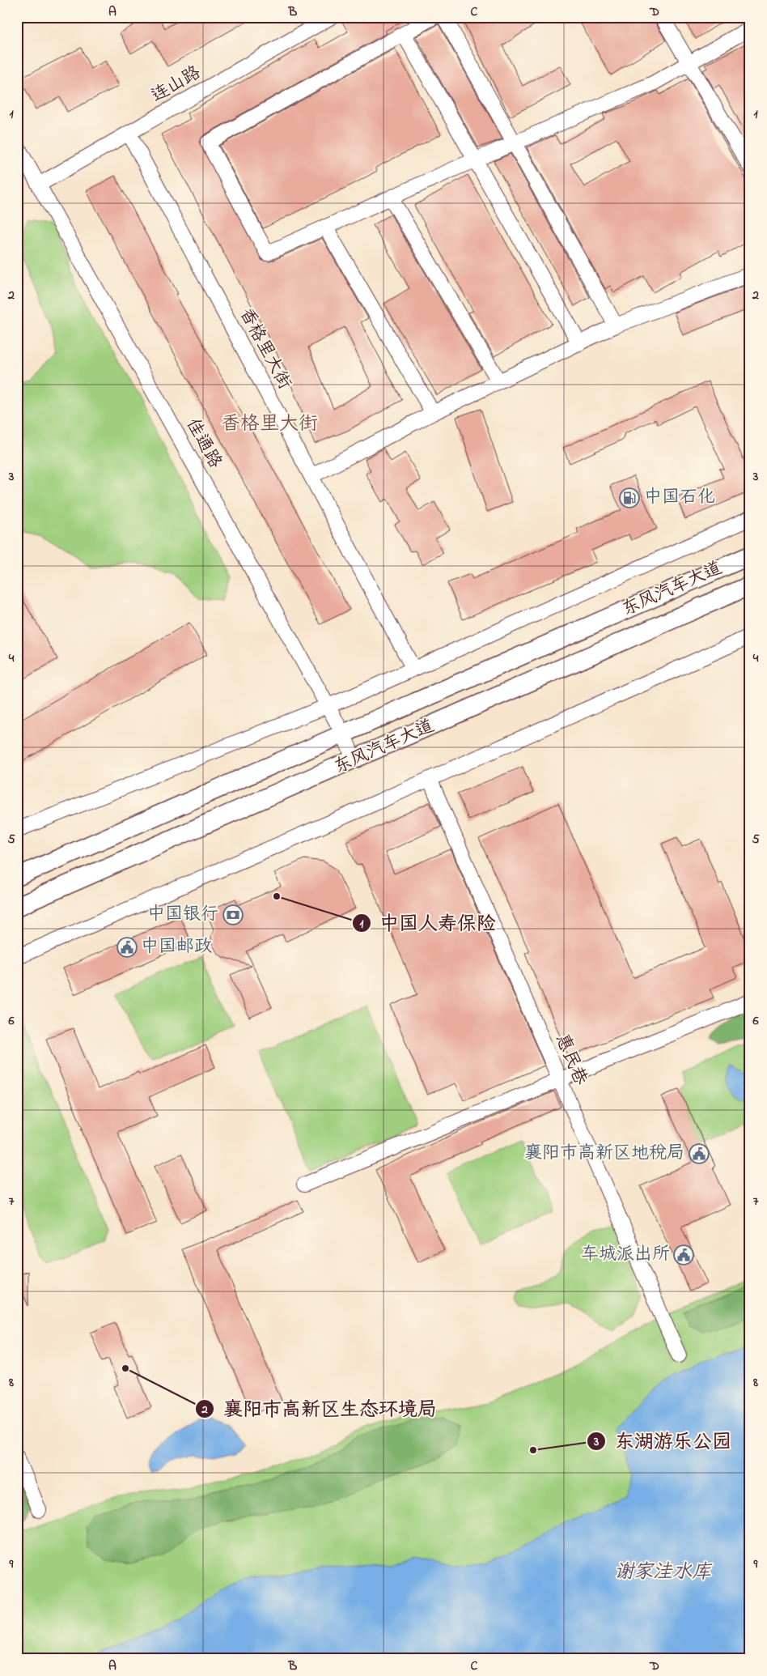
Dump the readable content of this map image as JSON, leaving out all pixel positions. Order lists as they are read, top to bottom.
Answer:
{
  "streets": {
    "main road": ["东风汽车大道"],
    "street": [
      "连山路",
      "香格里大街",
      "佳通路",
      "惠民巷"
    ]
  },
  "crossings": [
    ["连山路", "香格里大街"],
    ["连山路", "佳通路"],
    ["佳通路", "东风汽车大道"]
  ],
  "districts": ["香格里大街"],
  "water": ["谢家洼水库"],
  "places": {
    "fuel station": ["中国石化"],
    "other": ["中国人寿保险", "襄阳市高新区生态环境局", "东湖游乐公园"],
    "bank": ["中国银行"],
    "public building": ["中国邮政", "襄阳市高新区地税局", "车城派出所"]
  },
  "grid": {
    "columns": [
      "A",
      "B",
      "C",
      "D"
    ],
    "rows": [
      "1",
      "2",
      "3",
      "4",
      "5",
      "6",
      "7",
      "8",
      "9"
    ]
  }
}
